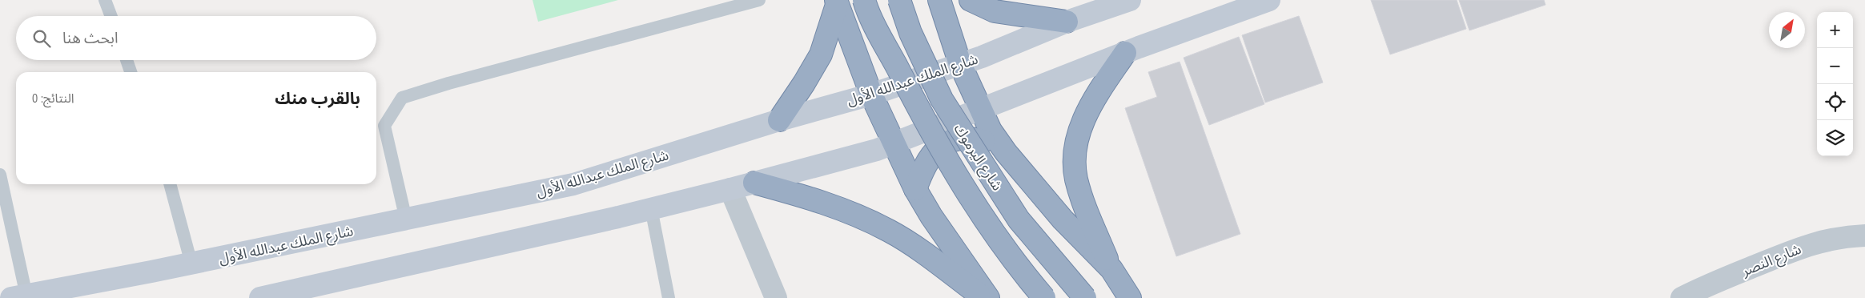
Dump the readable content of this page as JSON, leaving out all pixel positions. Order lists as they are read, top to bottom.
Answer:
{
  "streets": {
    "highway": ["شارع اليرموك"],
    "main road": ["شارع الملك عبدالله الأول"],
    "street": ["شارع النصر"]
  },
  "north": "top right",
  "page": {
    "map_buttons": ["+", "−"],
    "search": "ابحث هنا",
    "heading": ["بالقرب منك", "النتائج: 0"]
  }
}
